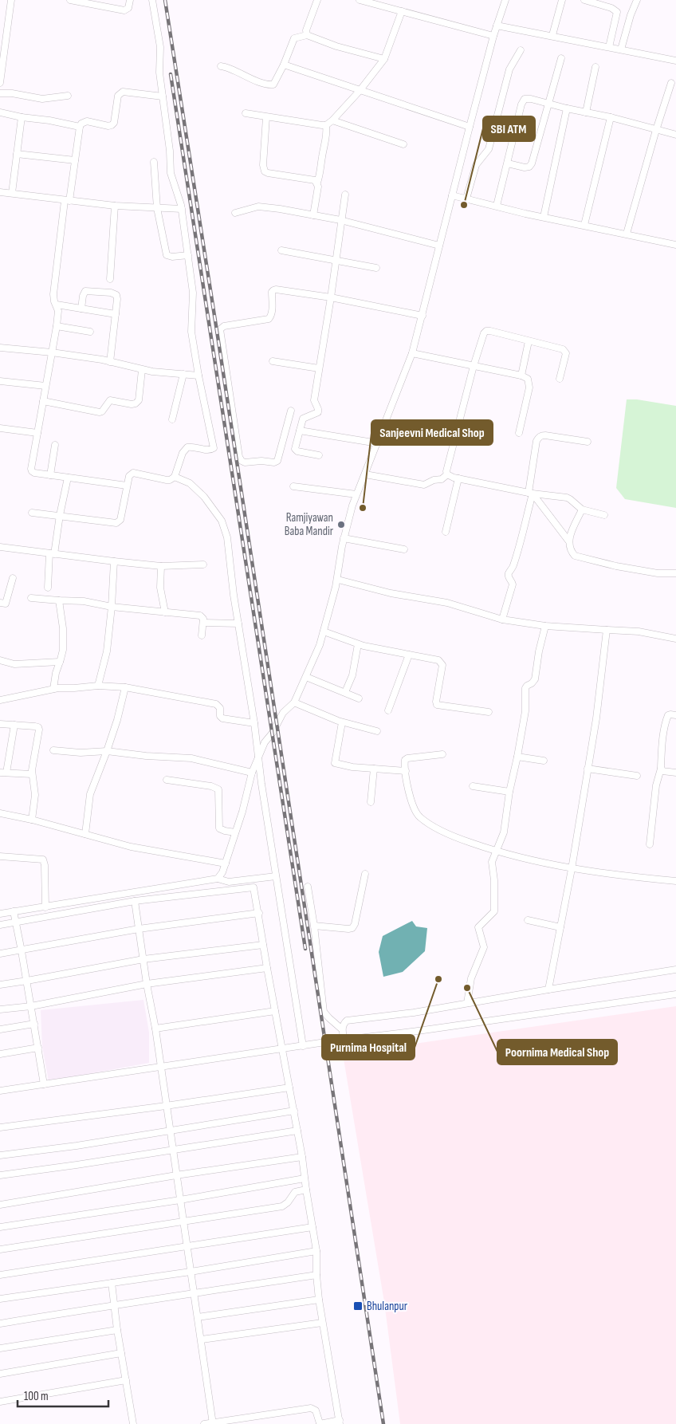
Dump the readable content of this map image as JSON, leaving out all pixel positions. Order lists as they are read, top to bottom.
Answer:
{
  "places": {
    "other": [
      "SBI ATM",
      "Sanjeevni Medical Shop",
      "Ramjiyawan Baba Mandir",
      "Purnima Hospital",
      "Poornima Medical Shop"
    ],
    "transit": ["Bhulanpur"]
  },
  "scale_bar": "100 m"
}
